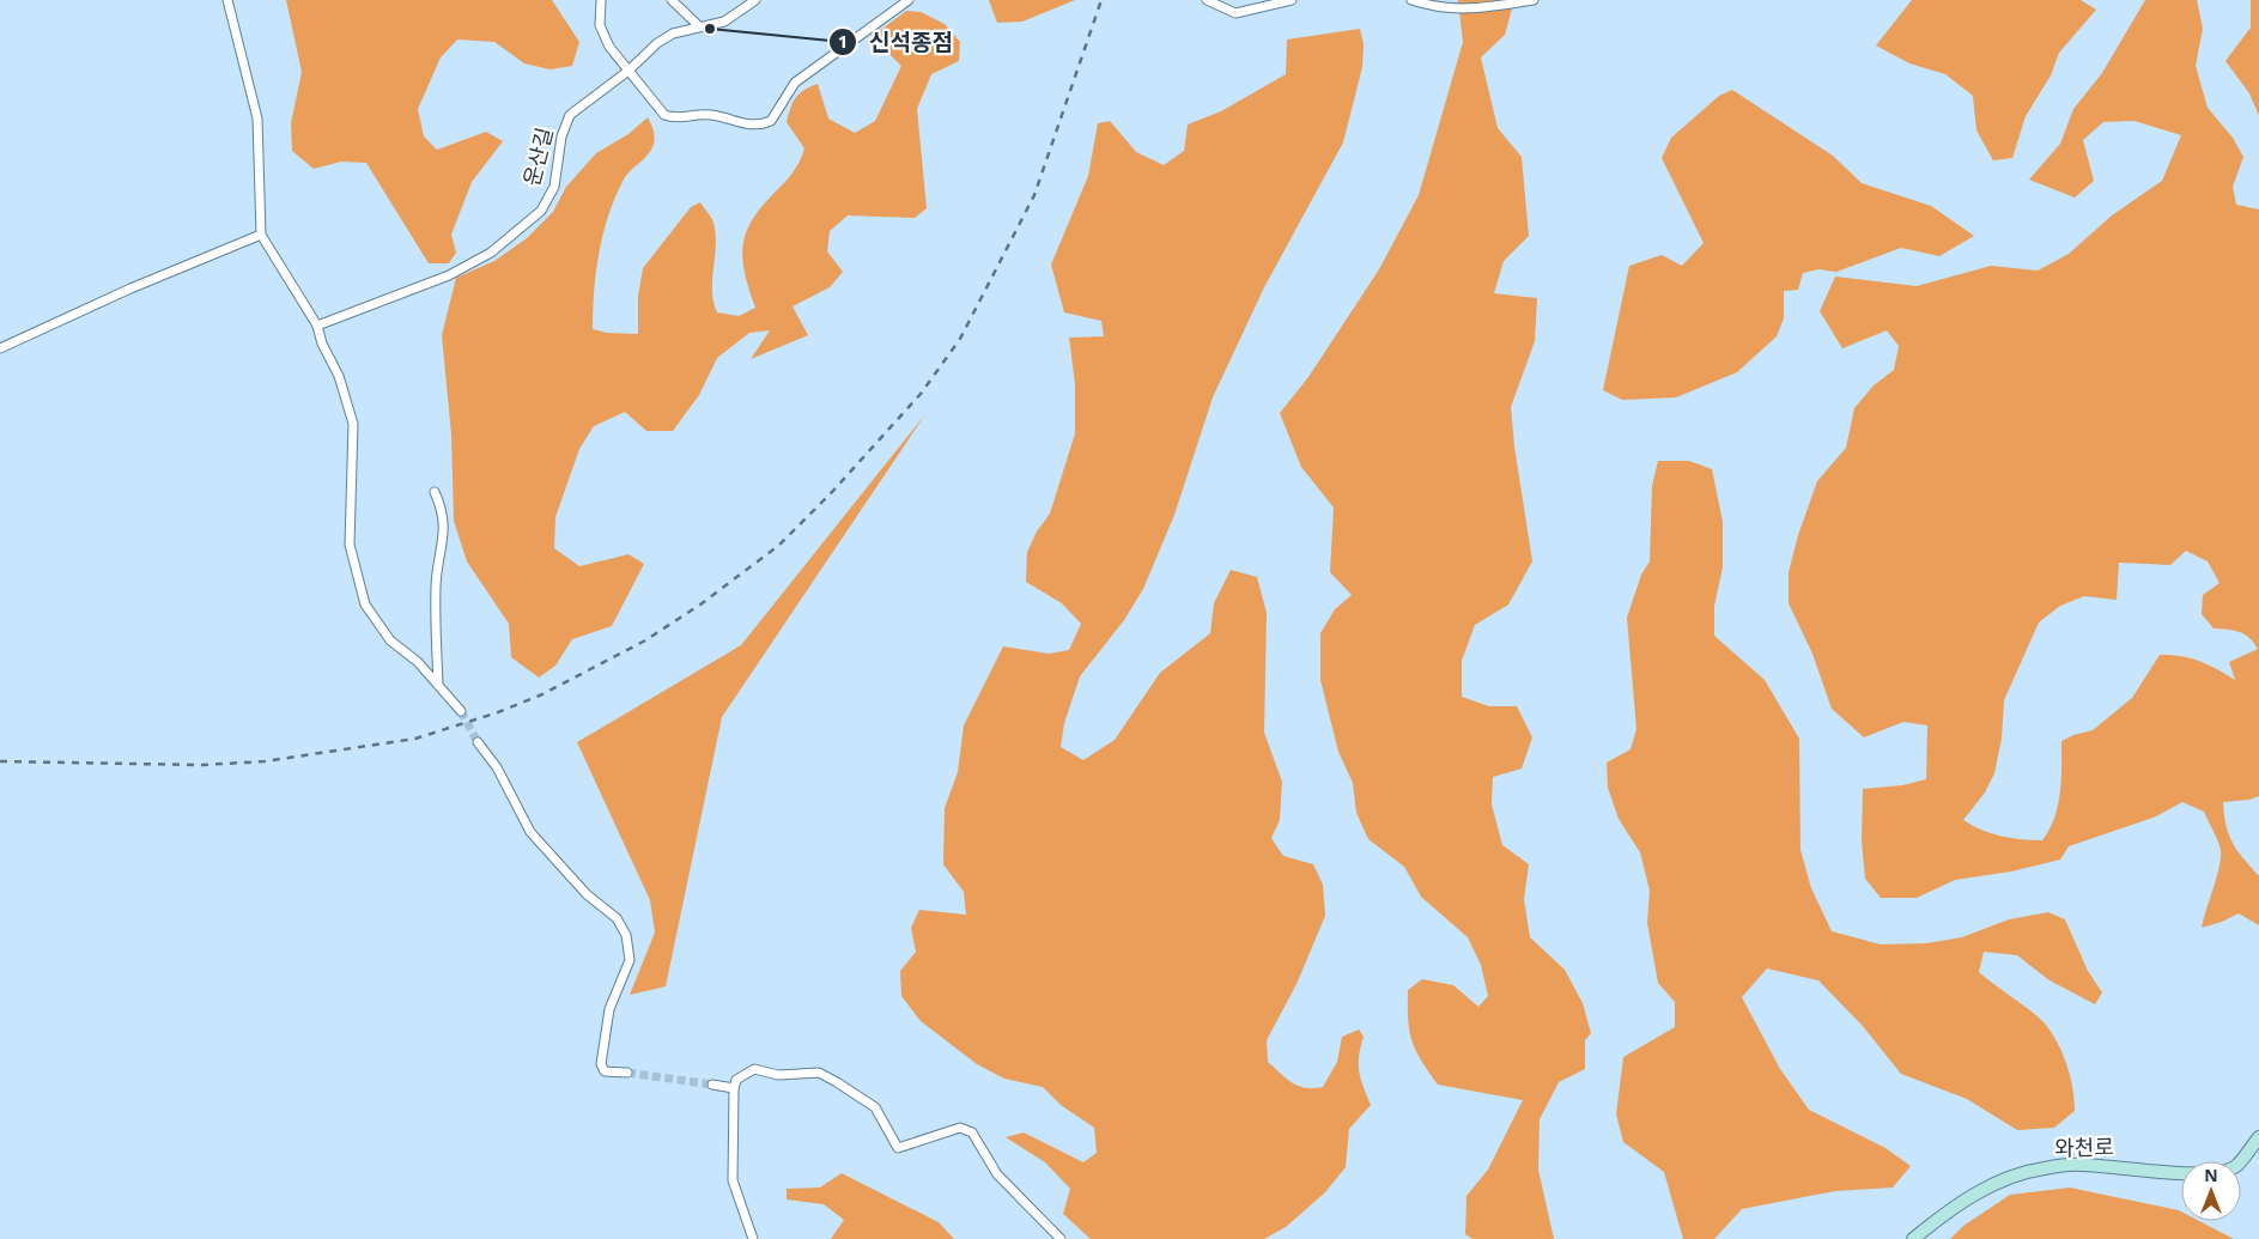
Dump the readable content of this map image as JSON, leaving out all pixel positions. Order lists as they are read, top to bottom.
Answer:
{
  "streets": {
    "street": ["운산길", "와천로"]
  },
  "places": ["신석종점"],
  "north": "top"
}
